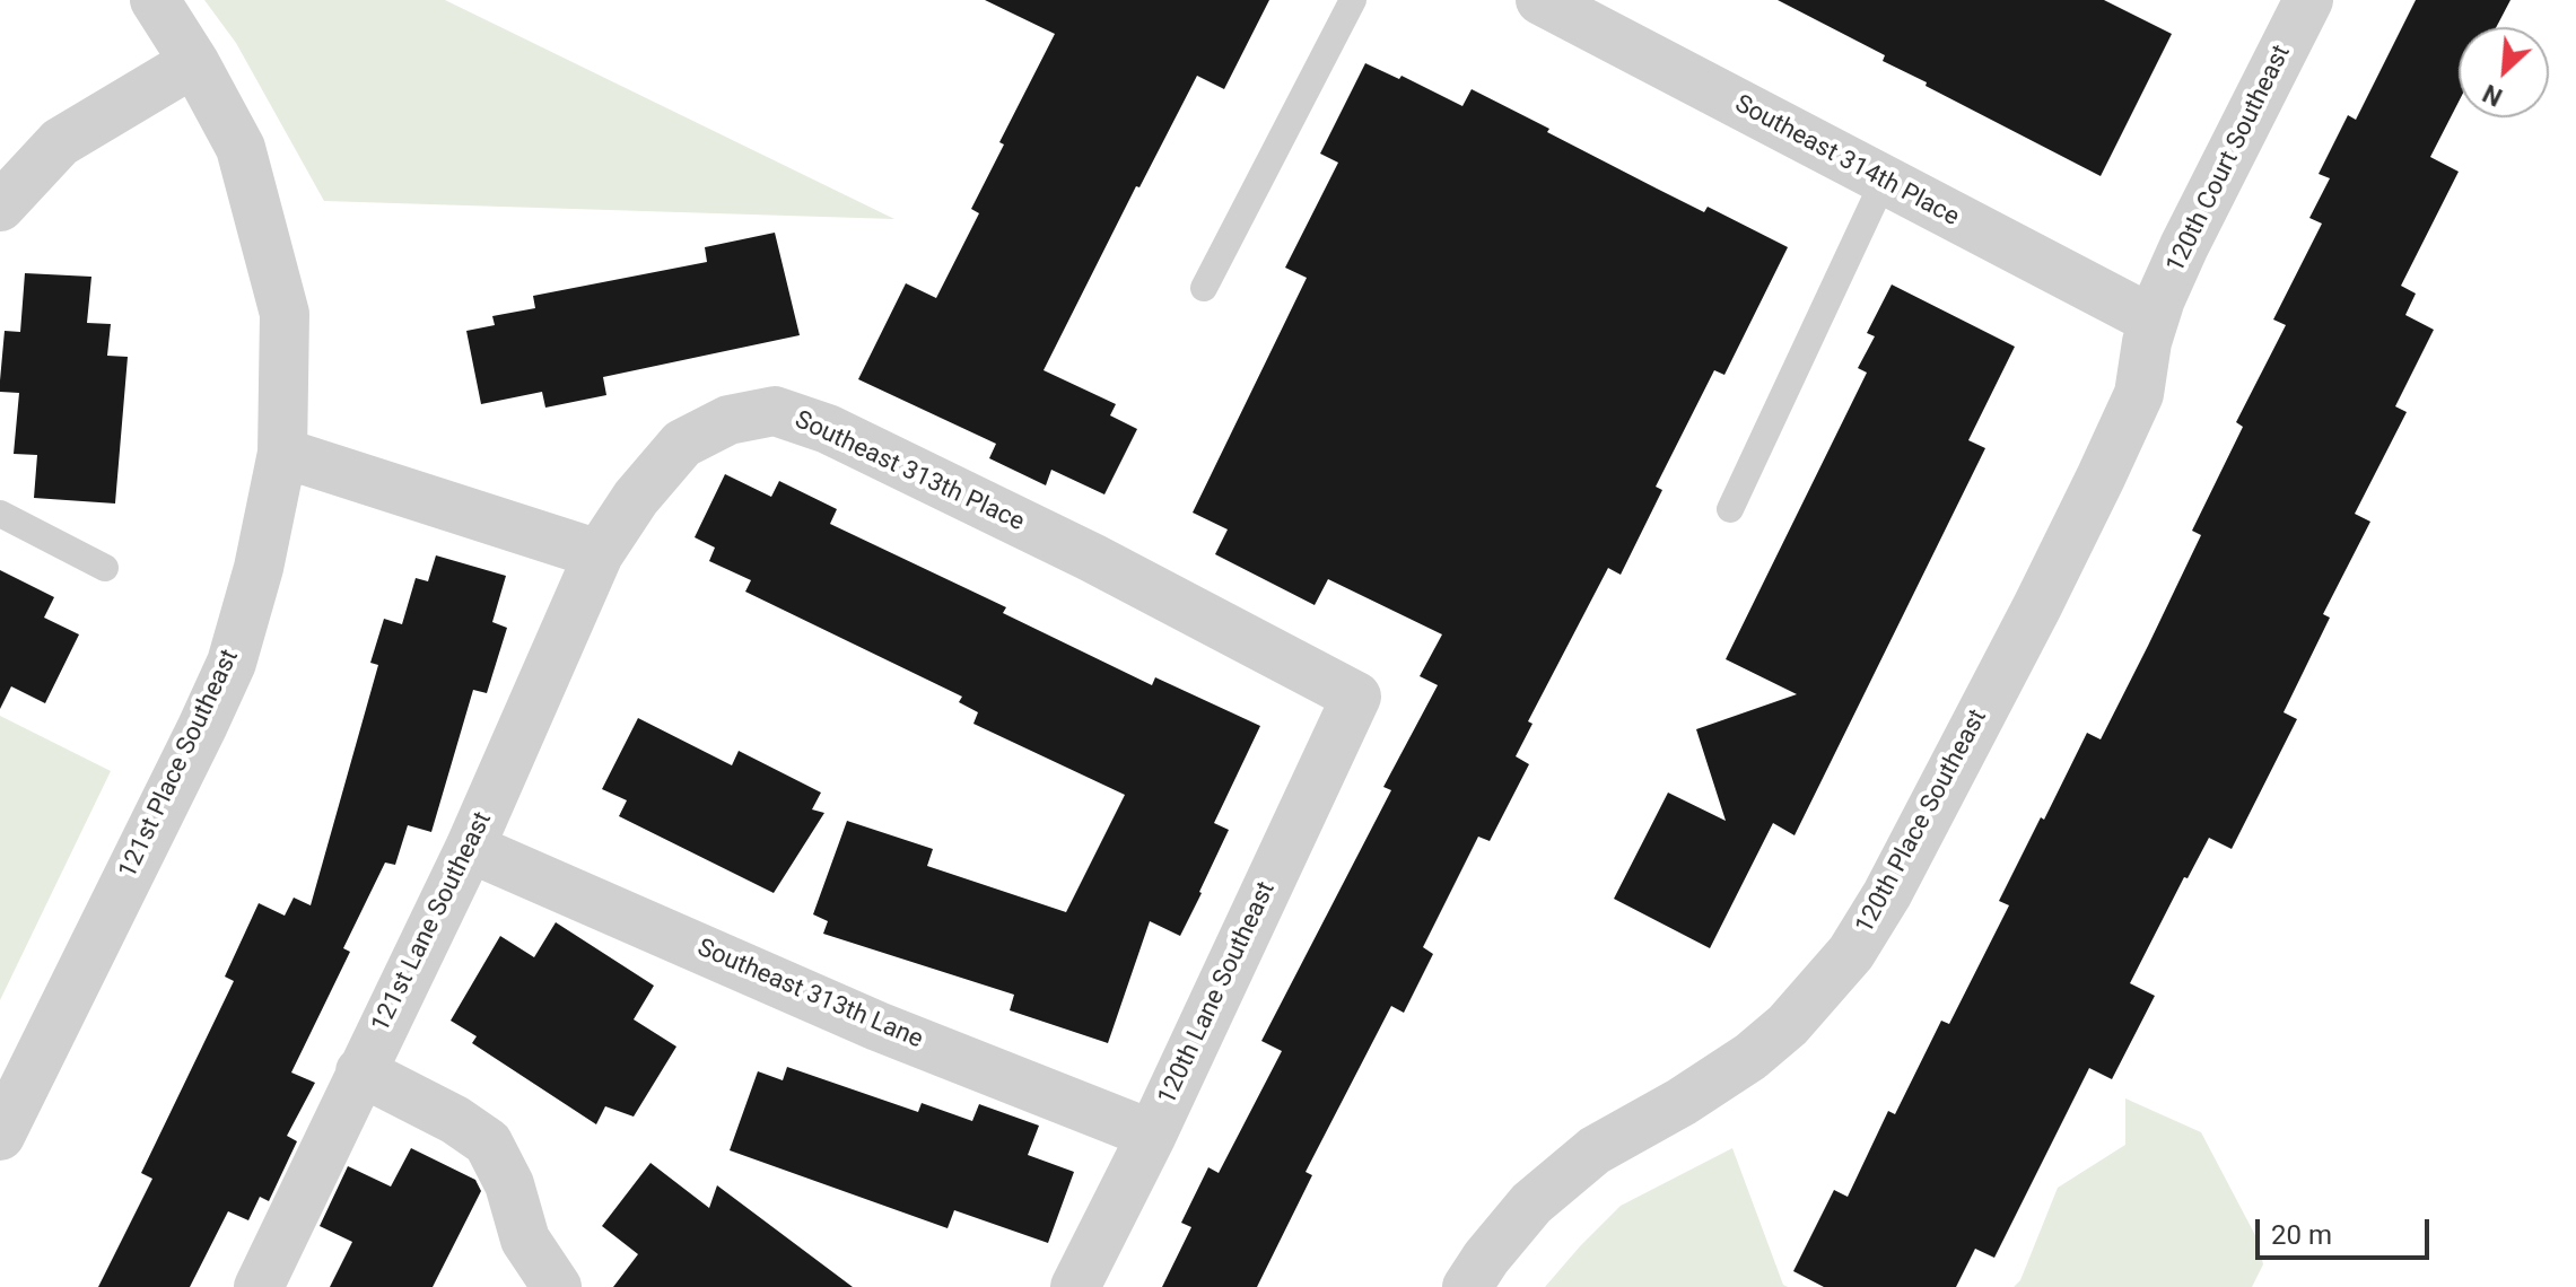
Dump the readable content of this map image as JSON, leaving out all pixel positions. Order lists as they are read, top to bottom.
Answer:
{
  "streets": {
    "street": [
      "120th Court Southeast",
      "Southeast 314th Place",
      "Southeast 313th Place",
      "121st Place Southeast",
      "120th Place Southeast",
      "121st Lane Southeast",
      "120th Lane Southeast",
      "Southeast 313th Lane"
    ]
  },
  "crossings": [
    ["120th Court Southeast", "Southeast 314th Place"],
    ["120th Court Southeast", "120th Place Southeast"],
    ["Southeast 314th Place", "120th Place Southeast"],
    ["Southeast 313th Place", "121st Lane Southeast"],
    ["Southeast 313th Place", "120th Lane Southeast"],
    ["121st Lane Southeast", "Southeast 313th Lane"],
    ["120th Lane Southeast", "Southeast 313th Lane"]
  ],
  "scale_bar": "20 m",
  "north": "bottom left"
}
